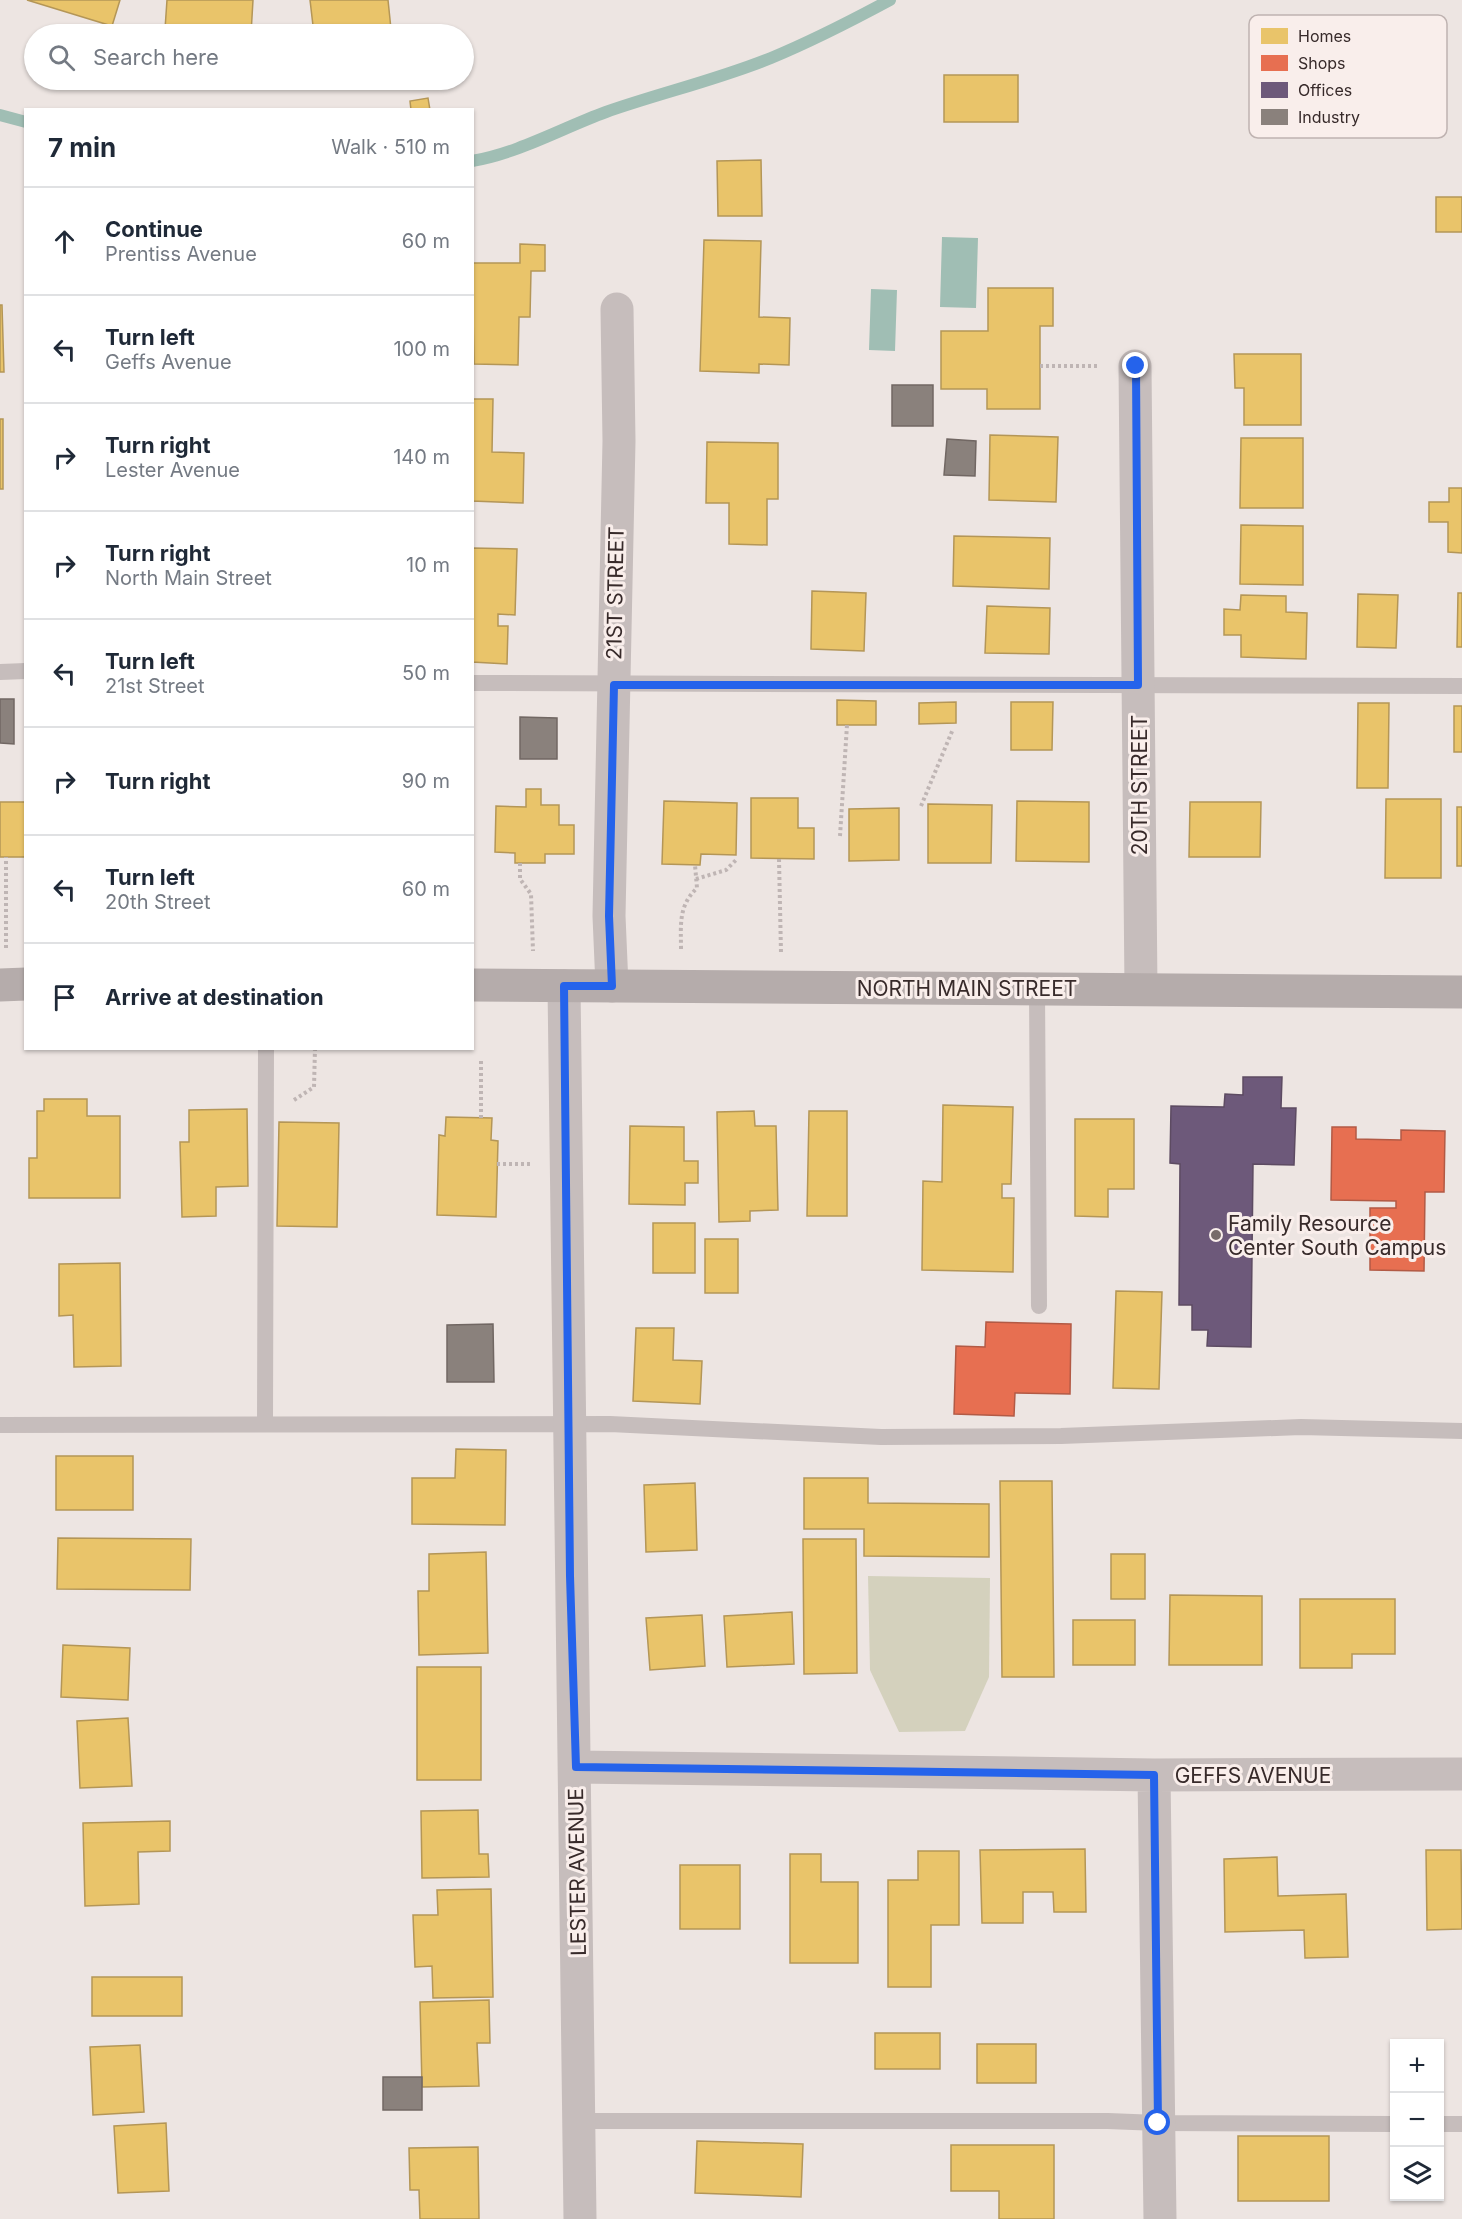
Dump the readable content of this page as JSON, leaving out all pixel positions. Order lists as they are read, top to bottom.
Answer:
{
  "streets": {
    "main road": ["NORTH MAIN STREET"],
    "street": [
      "21ST STREET",
      "20TH STREET",
      "GEFFS AVENUE",
      "LESTER AVENUE"
    ]
  },
  "crossings": [
    ["21ST STREET", "NORTH MAIN STREET"],
    ["20TH STREET", "NORTH MAIN STREET"],
    ["NORTH MAIN STREET", "LESTER AVENUE"],
    ["GEFFS AVENUE", "LESTER AVENUE"]
  ],
  "places": ["Family Resource Center South Campus"],
  "legend": [
    "Homes",
    "Shops",
    "Offices",
    "Industry"
  ],
  "page": {
    "search": "Search here",
    "heading": ["7 min", "Walk · 510 m"],
    "list": [
      ["Continue", "Prentiss Avenue", "60 m"],
      ["Turn left", "Geffs Avenue", "100 m"],
      ["Turn right", "Lester Avenue", "140 m"],
      ["Turn right", "North Main Street", "10 m"],
      ["Turn left", "21st Street", "50 m"],
      ["Turn right", "90 m"],
      ["Turn left", "20th Street", "60 m"],
      "Arrive at destination"
    ],
    "map_buttons": ["+", "−"]
  }
}
